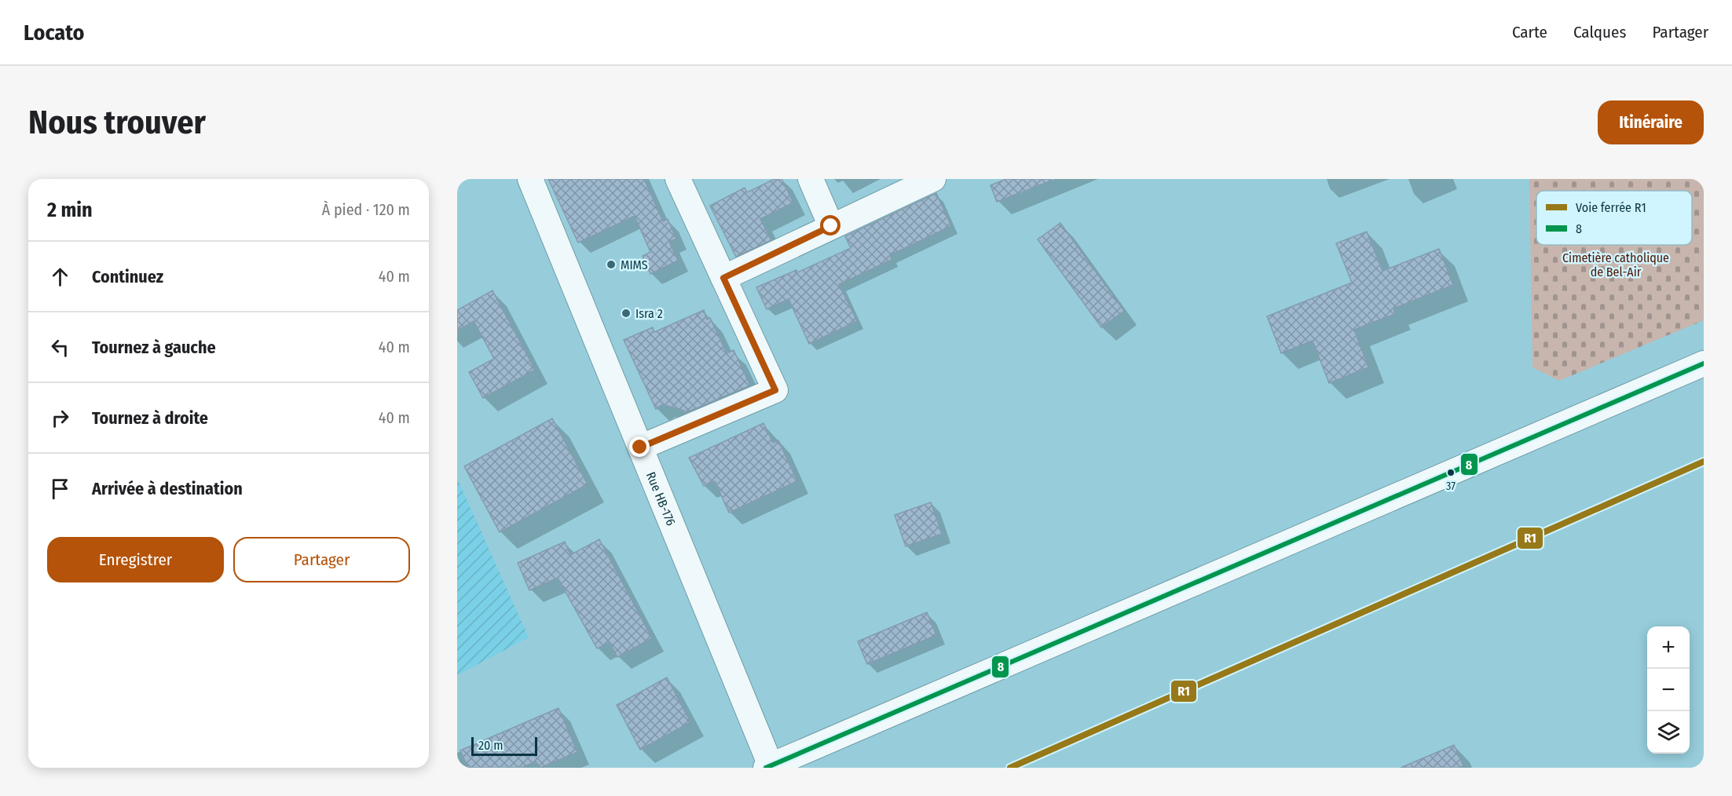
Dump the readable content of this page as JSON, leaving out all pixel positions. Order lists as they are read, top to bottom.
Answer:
{
  "streets": {
    "street": ["Rue HB-176"]
  },
  "parks": ["Cimetière catholique de Bel-Air"],
  "places": ["MIMS", "Isra 2", "37"],
  "lines": ["transit line 8", "rail line R1"],
  "legend": ["Voie ferrée R1", "8"],
  "scale_bar": "20 m",
  "page": {
    "header": "Locato",
    "nav": ["Carte", "Calques", "Partager"],
    "buttons": [
      "Itinéraire",
      ["Enregistrer", "Partager"]
    ],
    "title": "Nous trouver",
    "heading": ["2 min", "À pied · 120 m"],
    "list": [
      ["Continuez", "40 m"],
      ["Tournez à gauche", "40 m"],
      ["Tournez à droite", "40 m"],
      "Arrivée à destination"
    ],
    "map_buttons": ["+", "−"],
    "scale": "20 m"
  }
}
